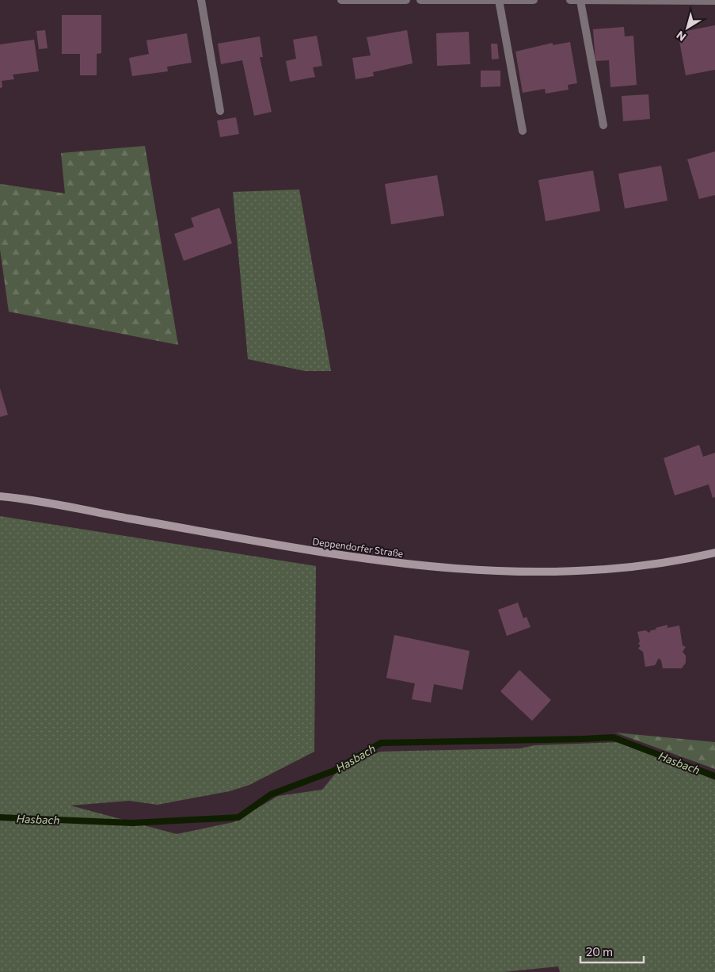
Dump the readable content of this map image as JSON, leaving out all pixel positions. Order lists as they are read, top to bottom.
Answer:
{
  "streets": {
    "street": ["Deppendorfer Straße"]
  },
  "water": ["Hasbach"],
  "scale_bar": "20 m",
  "north": "bottom left"
}
